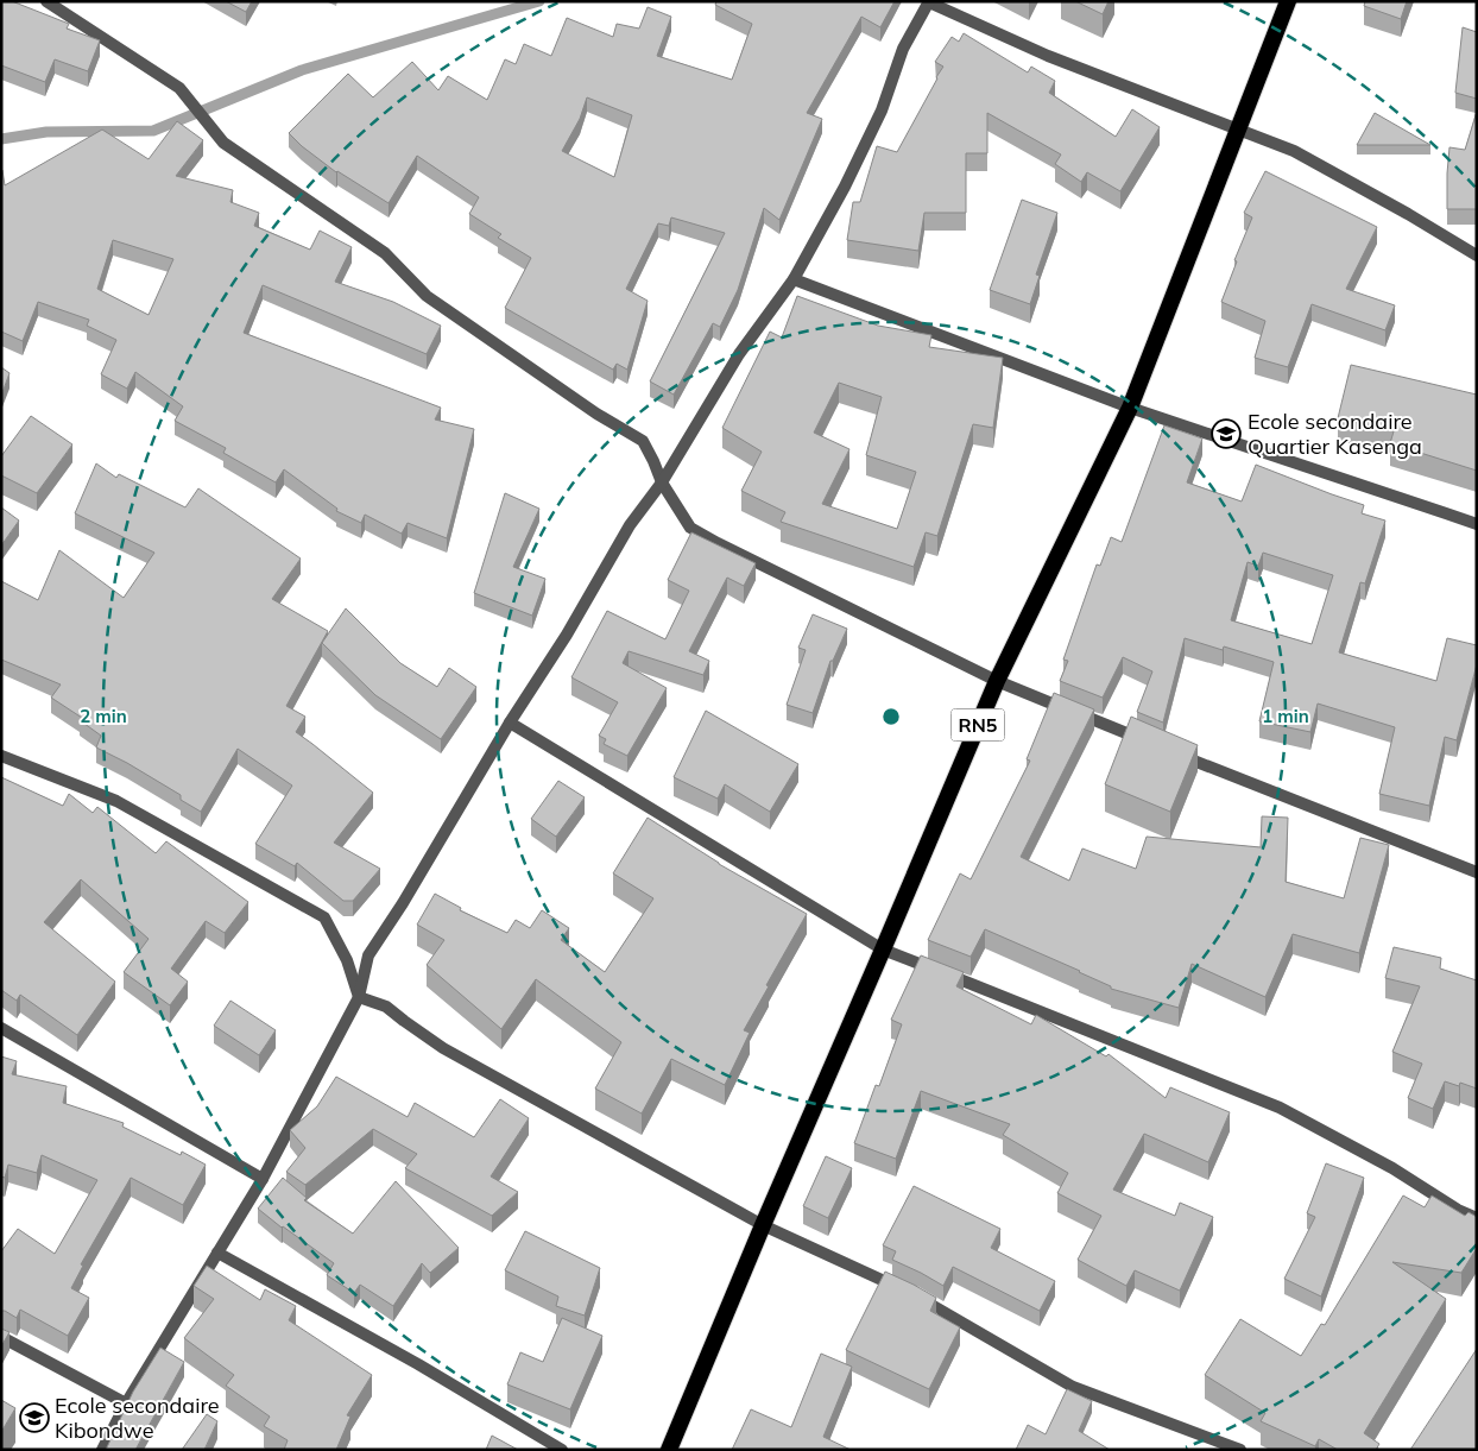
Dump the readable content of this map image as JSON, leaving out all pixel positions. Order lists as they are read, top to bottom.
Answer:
{
  "streets": {
    "highway": ["RN5"]
  },
  "places": {
    "school or university": ["Ecole secondaire Quartier Kasenga", "Ecole secondaire Kibondwe"]
  },
  "rings": ["1 min", "2 min"]
}
